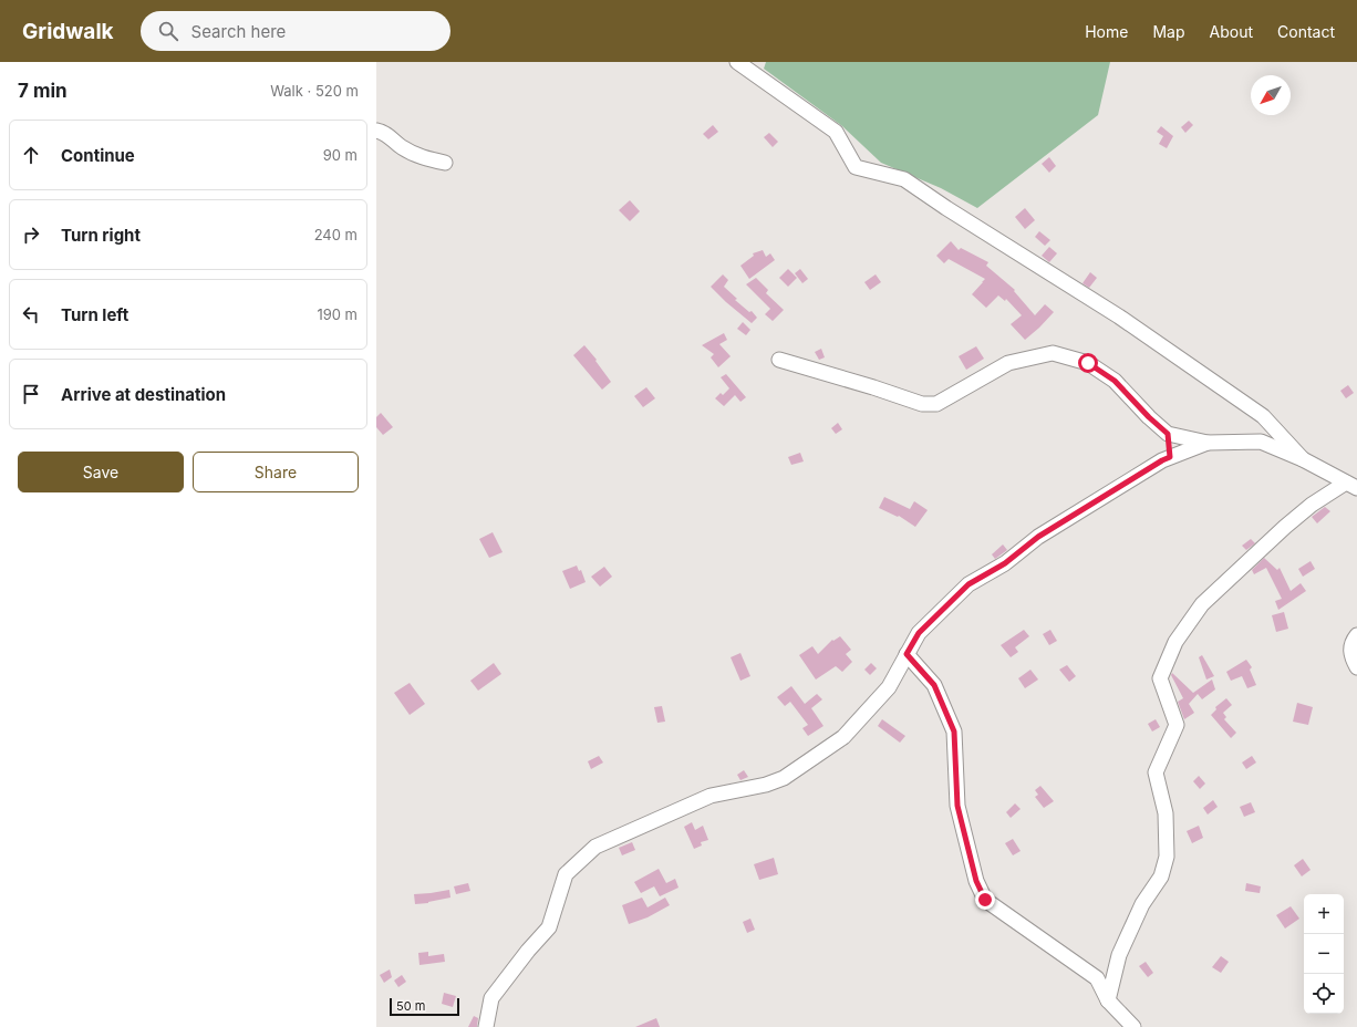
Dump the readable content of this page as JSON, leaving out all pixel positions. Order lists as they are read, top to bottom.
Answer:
{
  "scale_bar": "50 m",
  "north": "bottom left",
  "page": {
    "header": "Gridwalk",
    "search": "Search here",
    "nav": [
      "Home",
      "Map",
      "About",
      "Contact"
    ],
    "heading": ["7 min", "Walk · 520 m"],
    "list": [
      ["Continue", "90 m"],
      ["Turn right", "240 m"],
      ["Turn left", "190 m"],
      "Arrive at destination"
    ],
    "buttons": ["Save", "Share"],
    "map_buttons": ["+", "−"],
    "scale": "50 m"
  }
}
